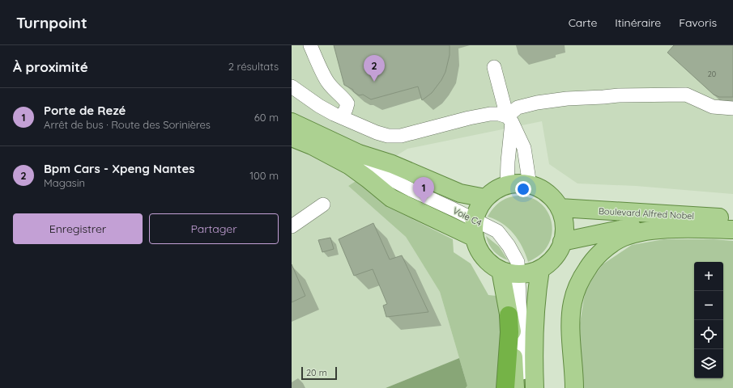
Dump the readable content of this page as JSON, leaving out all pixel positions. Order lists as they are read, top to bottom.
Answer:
{
  "streets": {
    "main road": ["Boulevard Alfred Nobel"],
    "street": ["Voie C4"]
  },
  "house_numbers": ["20"],
  "scale_bar": "20 m",
  "page": {
    "header": "Turnpoint",
    "nav": ["Carte", "Itinéraire", "Favoris"],
    "heading": ["À proximité", "2 résultats"],
    "pins": ["2", "1"],
    "list": [
      {
        "mark": "1",
        "name": "Porte de Rezé",
        "note": "Arrêt de bus · Route des Sorinières",
        "value": "60 m"
      },
      {
        "mark": "2",
        "name": "Bpm Cars - Xpeng Nantes",
        "note": "Magasin",
        "value": "100 m"
      }
    ],
    "buttons": ["Enregistrer", "Partager"],
    "map_buttons": ["+", "−"],
    "scale": "20 m"
  }
}
